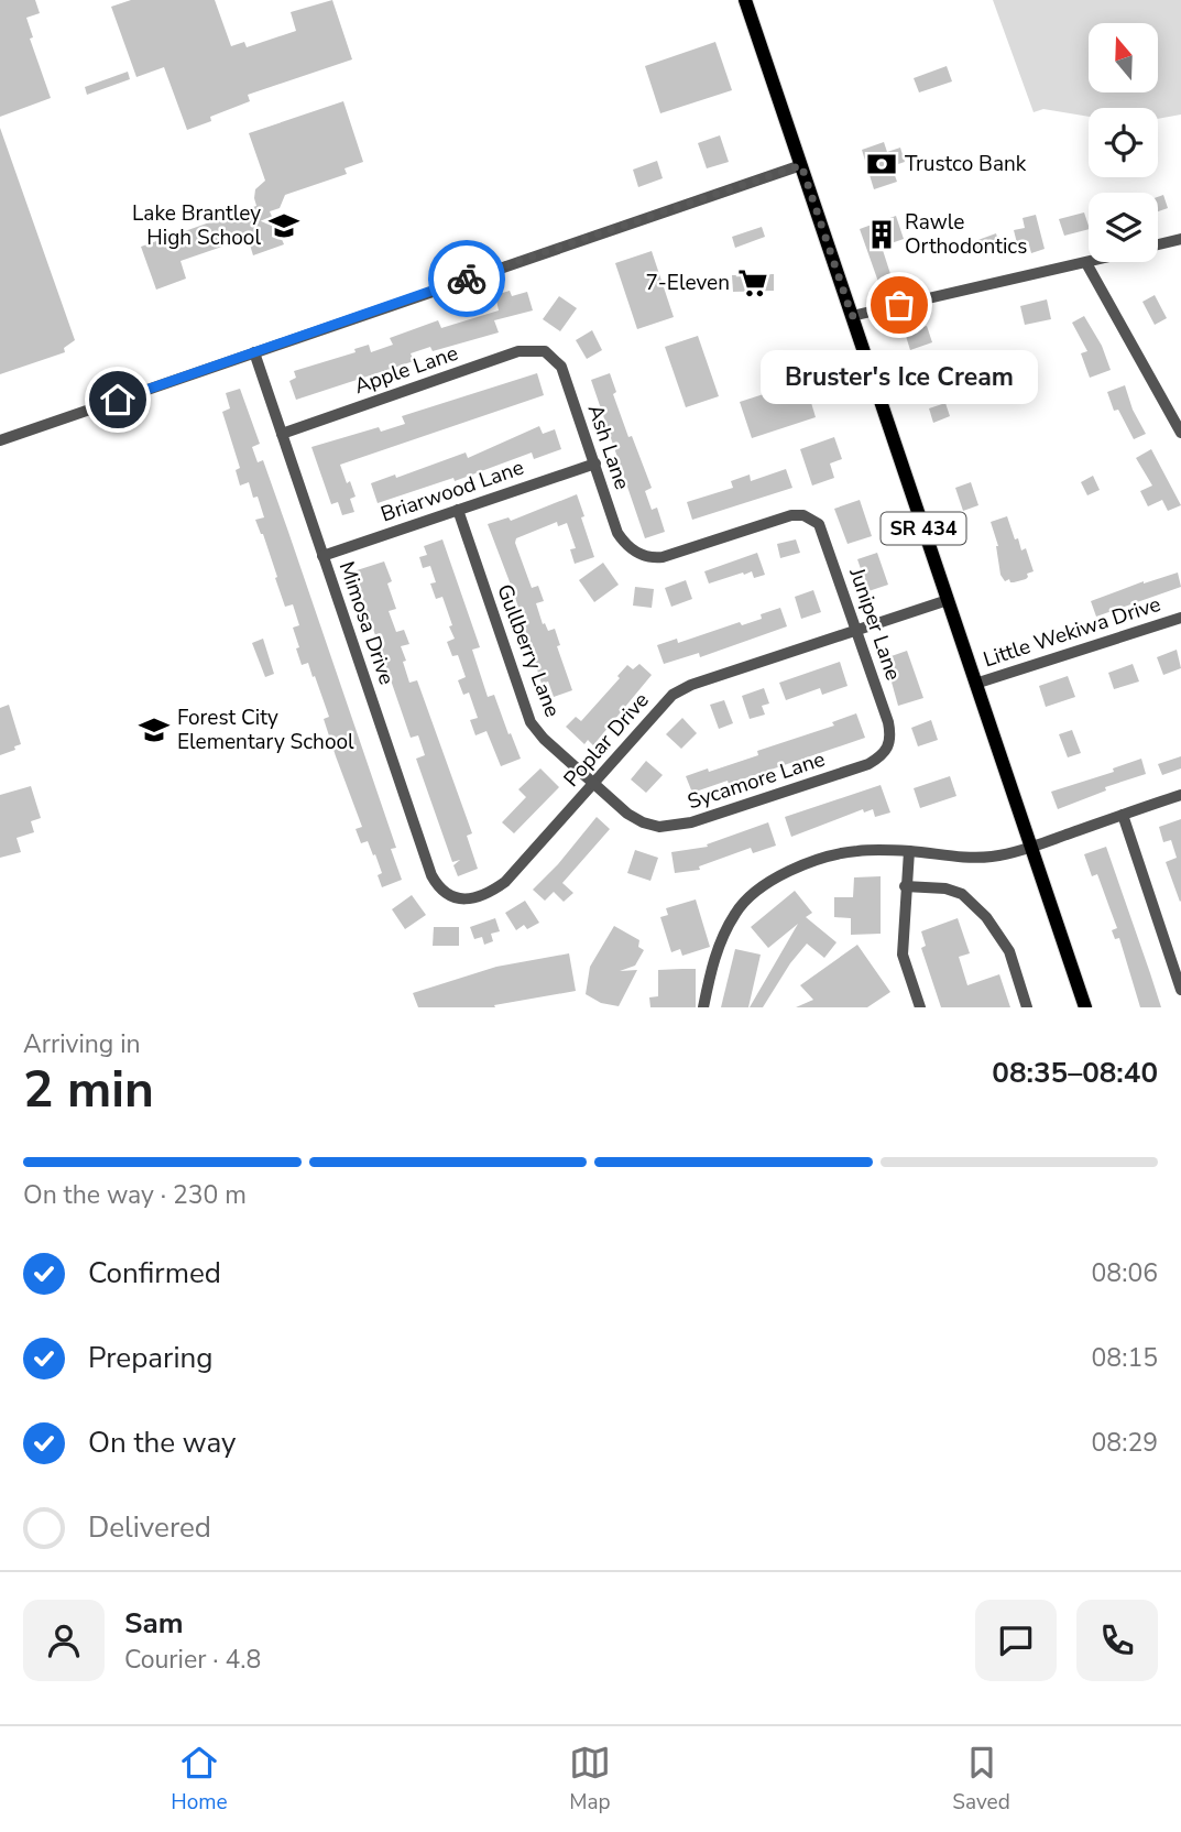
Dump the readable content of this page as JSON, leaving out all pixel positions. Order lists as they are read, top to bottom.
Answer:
{
  "streets": {
    "main road": ["SR 434"],
    "street": [
      "Apple Lane",
      "Ash Lane",
      "Briarwood Lane",
      "Mimosa Drive",
      "Juniper Lane",
      "Little Wekiwa Drive",
      "Gullberry Lane",
      "Poplar Drive",
      "Sycamore Lane"
    ]
  },
  "crossings": [
    ["Apple Lane", "Ash Lane"],
    ["Apple Lane", "Mimosa Drive"],
    ["Ash Lane", "Briarwood Lane"],
    ["Ash Lane", "Juniper Lane"],
    ["Briarwood Lane", "Mimosa Drive"],
    ["Briarwood Lane", "Gullberry Lane"],
    ["SR 434", "Little Wekiwa Drive"],
    ["SR 434", "Poplar Drive"],
    ["Mimosa Drive", "Poplar Drive"],
    ["Juniper Lane", "Poplar Drive"],
    ["Juniper Lane", "Sycamore Lane"],
    ["Gullberry Lane", "Poplar Drive"],
    ["Gullberry Lane", "Sycamore Lane"],
    ["Poplar Drive", "Sycamore Lane"]
  ],
  "places": {
    "bank": ["Trustco Bank"],
    "school or university": ["Lake Brantley High School", "Forest City Elementary School"],
    "building": ["Rawle Orthodontics"],
    "supermarket": ["7-Eleven"],
    "other": ["Bruster's Ice Cream"]
  },
  "north": "top",
  "page": {
    "bubble": "Bruster's Ice Cream",
    "heading": ["2 min", "Arriving in", "08:35–08:40"],
    "panel": ["Sam", "Courier · 4.8"],
    "bar": "On the way · 230 m",
    "list": [
      ["Confirmed", "08:06"],
      ["Preparing", "08:15"],
      ["On the way", "08:29"],
      "Delivered"
    ],
    "tabs": ["Home", "Map", "Saved"]
  }
}
